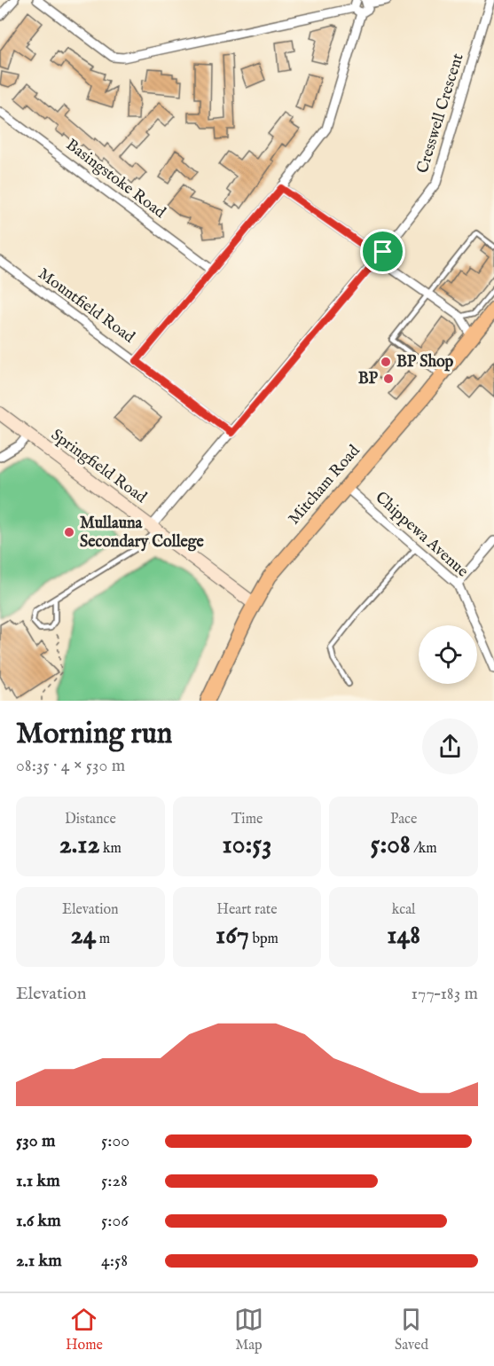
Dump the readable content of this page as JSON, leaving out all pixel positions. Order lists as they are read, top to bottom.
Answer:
{
  "streets": {
    "main road": ["Springfield Road", "Mitcham Road"],
    "street": [
      "Cresswell Crescent",
      "Basingstoke Road",
      "Mountfield Road",
      "Chippewa Avenue"
    ]
  },
  "crossings": [
    ["Springfield Road", "Mitcham Road"],
    ["Mitcham Road", "Chippewa Avenue"]
  ],
  "places": ["BP Shop", "BP", "Mullauna Secondary College"],
  "page": {
    "heading": ["Morning run", "08:35 · 4 × 530 m"],
    "stats": [
      ["Distance", "2.12 km"],
      ["Time", "10:53"],
      ["Pace", "5:08 /km"],
      ["Elevation", "24 m"],
      ["Heart rate", "167 bpm"],
      ["kcal", "148"]
    ],
    "chart": ["Elevation", "177–183 m"],
    "list": [
      {
        "name": "530 m",
        "note": "5:00"
      },
      {
        "name": "1.1 km",
        "note": "5:28"
      },
      {
        "name": "1.6 km",
        "note": "5:06"
      },
      {
        "name": "2.1 km",
        "note": "4:58"
      }
    ],
    "tabs": ["Home", "Map", "Saved"]
  }
}
